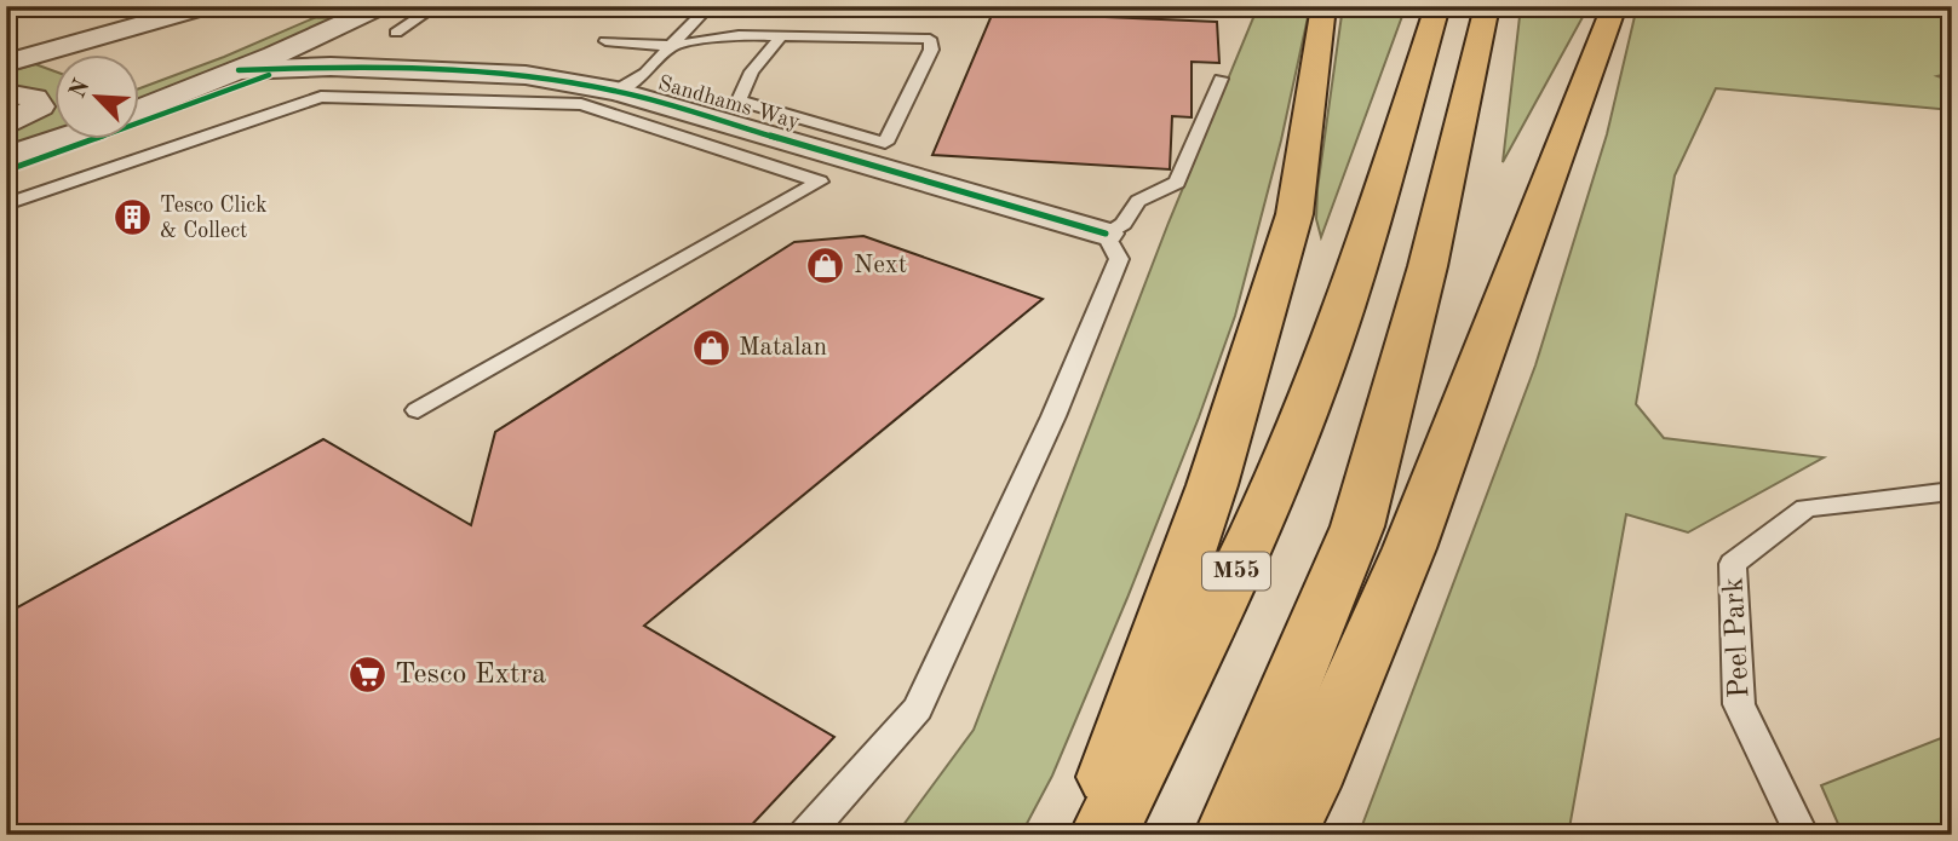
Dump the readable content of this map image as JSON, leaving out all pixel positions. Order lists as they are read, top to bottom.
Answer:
{
  "streets": {
    "main road": ["M55"],
    "street": ["Sandhams Way"],
    "lane": ["Peel Park"]
  },
  "places": {
    "building": ["Tesco Click & Collect"],
    "shop": ["Next", "Matalan"],
    "supermarket": ["Tesco Extra"]
  },
  "north": "top left"
}
